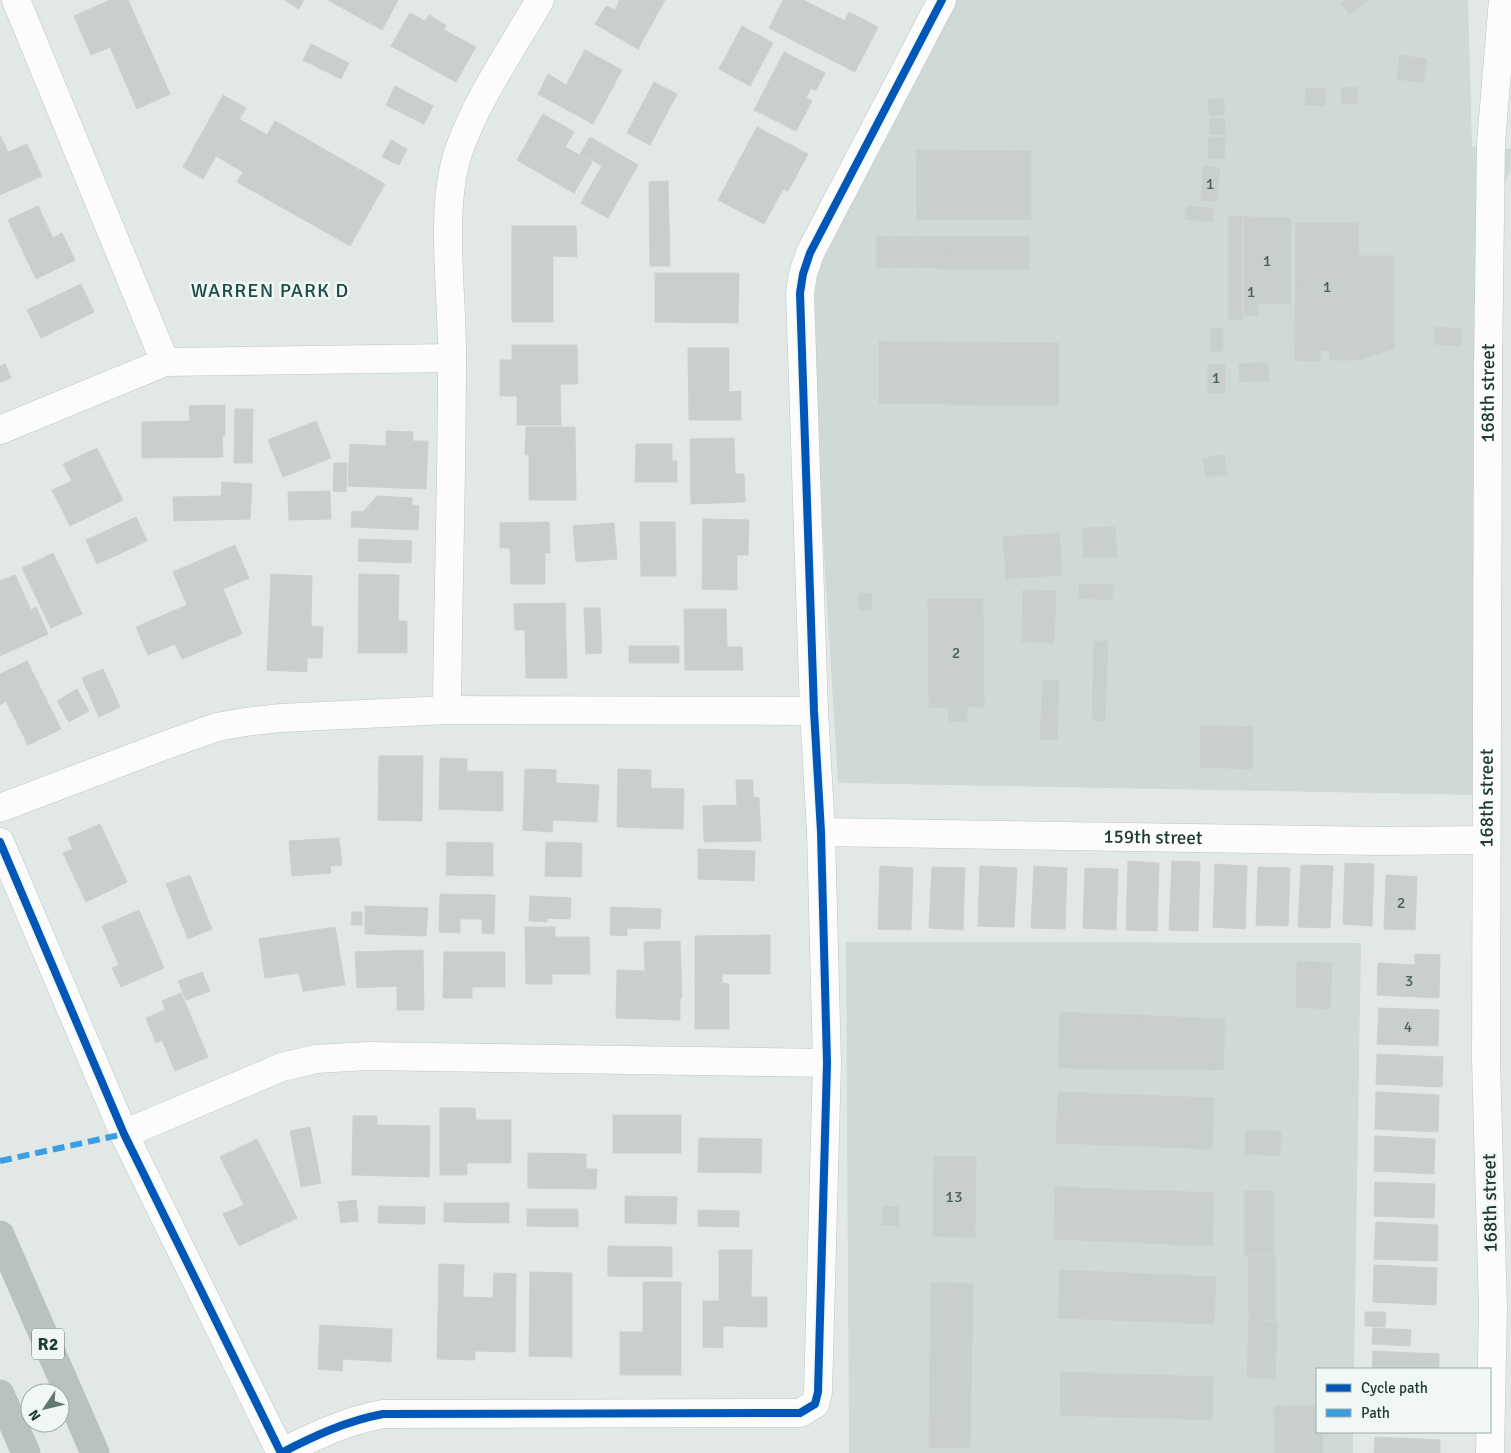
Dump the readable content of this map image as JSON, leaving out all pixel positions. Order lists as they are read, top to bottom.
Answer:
{
  "streets": {
    "highway": ["R2"],
    "street": ["168th street", "159th street"]
  },
  "crossings": [
    ["168th street", "159th street"]
  ],
  "districts": ["WARREN PARK D"],
  "house_numbers": [
    "1",
    "1",
    "1",
    "1",
    "1",
    "2",
    "2",
    "3",
    "4",
    "13"
  ],
  "legend": ["Cycle path", "Path"],
  "north": "bottom left"
}
